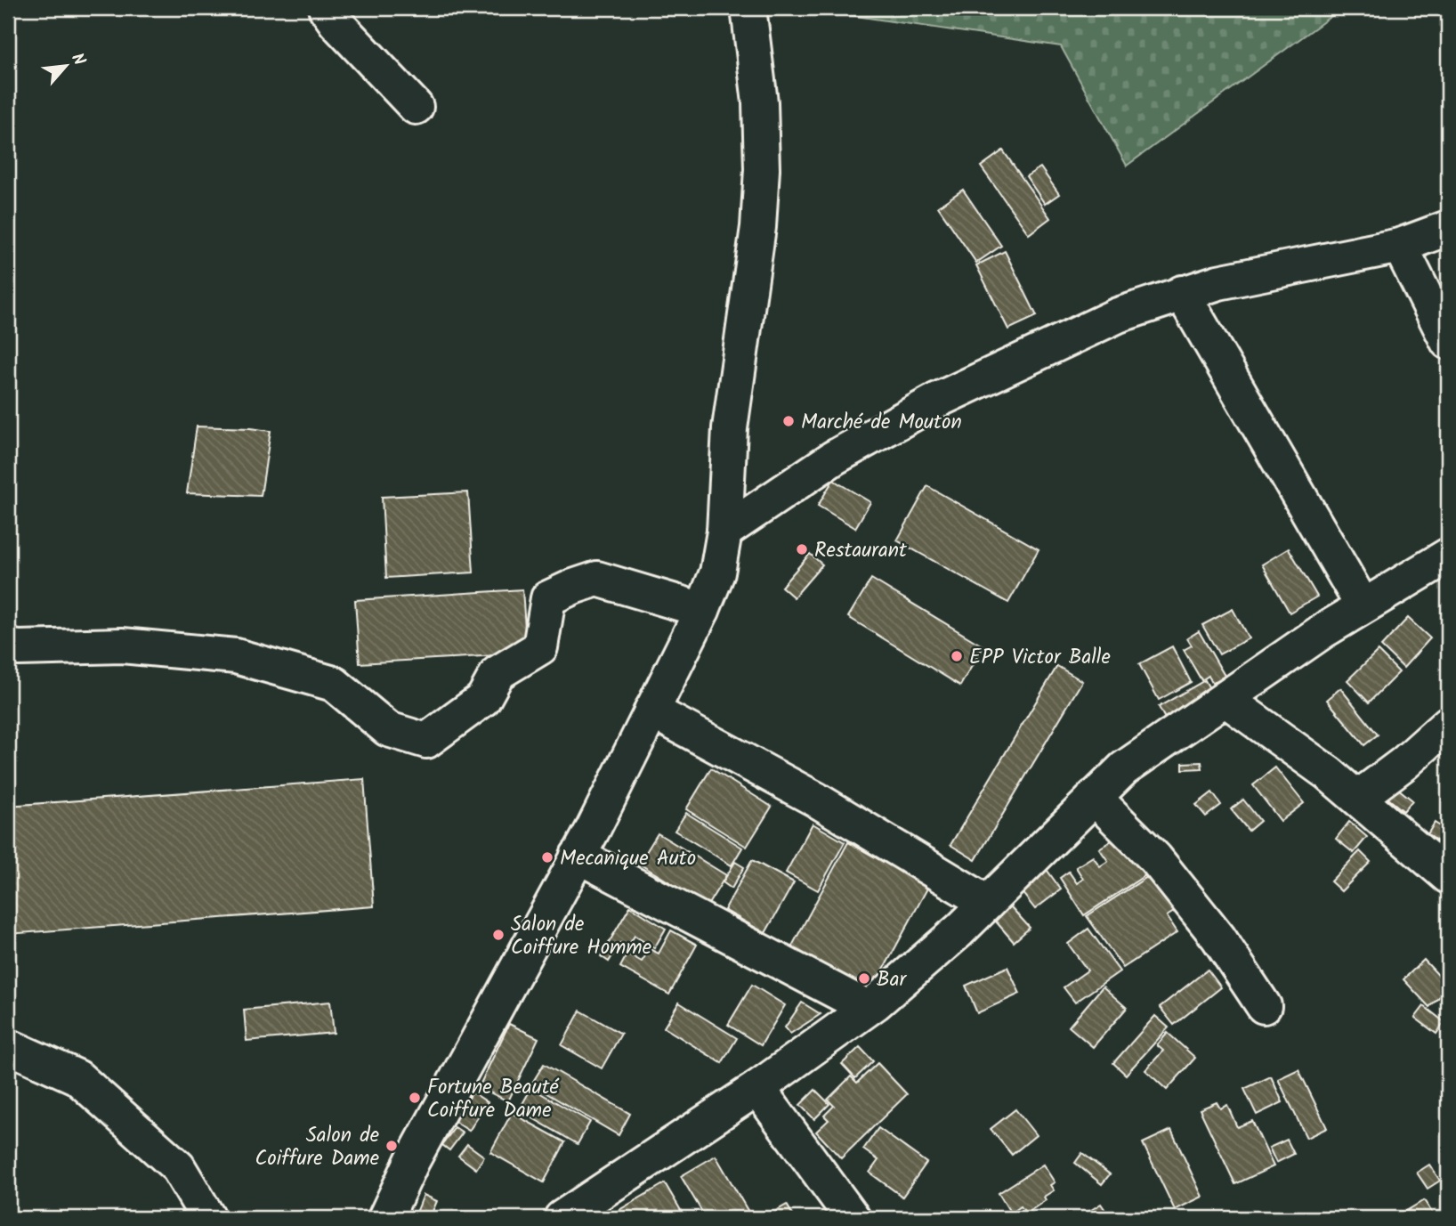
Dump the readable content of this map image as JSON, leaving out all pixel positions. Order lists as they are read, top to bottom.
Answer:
{
  "places": [
    "Marché de Mouton",
    "Restaurant",
    "EPP Victor Balle",
    "Mecanique Auto",
    "Salon de Coiffure Homme",
    "Bar",
    "Fortune Beauté Coiffure Dame",
    "Salon de Coiffure Dame"
  ],
  "north": "top right"
}
